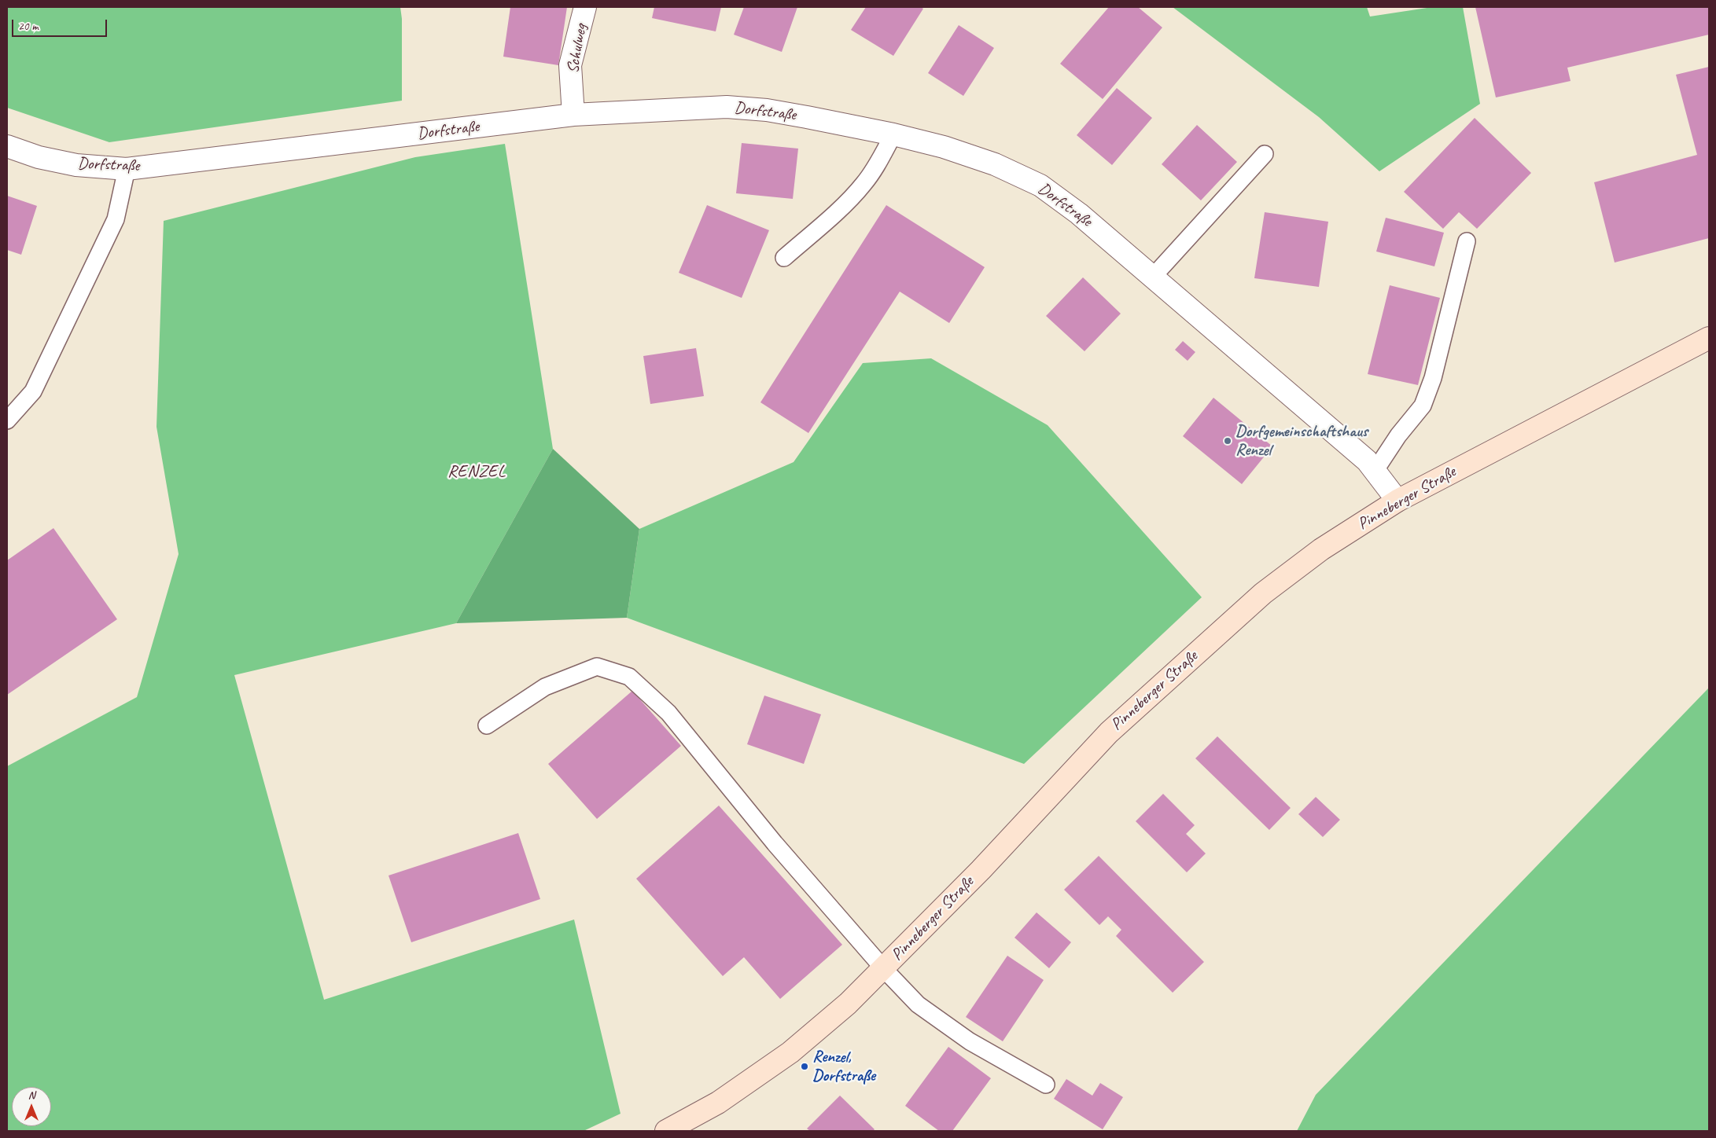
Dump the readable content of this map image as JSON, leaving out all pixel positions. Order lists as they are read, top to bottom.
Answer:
{
  "streets": {
    "main road": ["Pinneberger Straße"],
    "street": ["Schulweg", "Dorfstraße"]
  },
  "crossings": [
    ["Schulweg", "Dorfstraße"],
    ["Dorfstraße", "Pinneberger Straße"]
  ],
  "districts": ["RENZEL"],
  "places": ["Dorfgemeinschaftshaus Renzel", "Renzel, Dorfstraße"],
  "scale_bar": "20 m",
  "north": "top"
}
